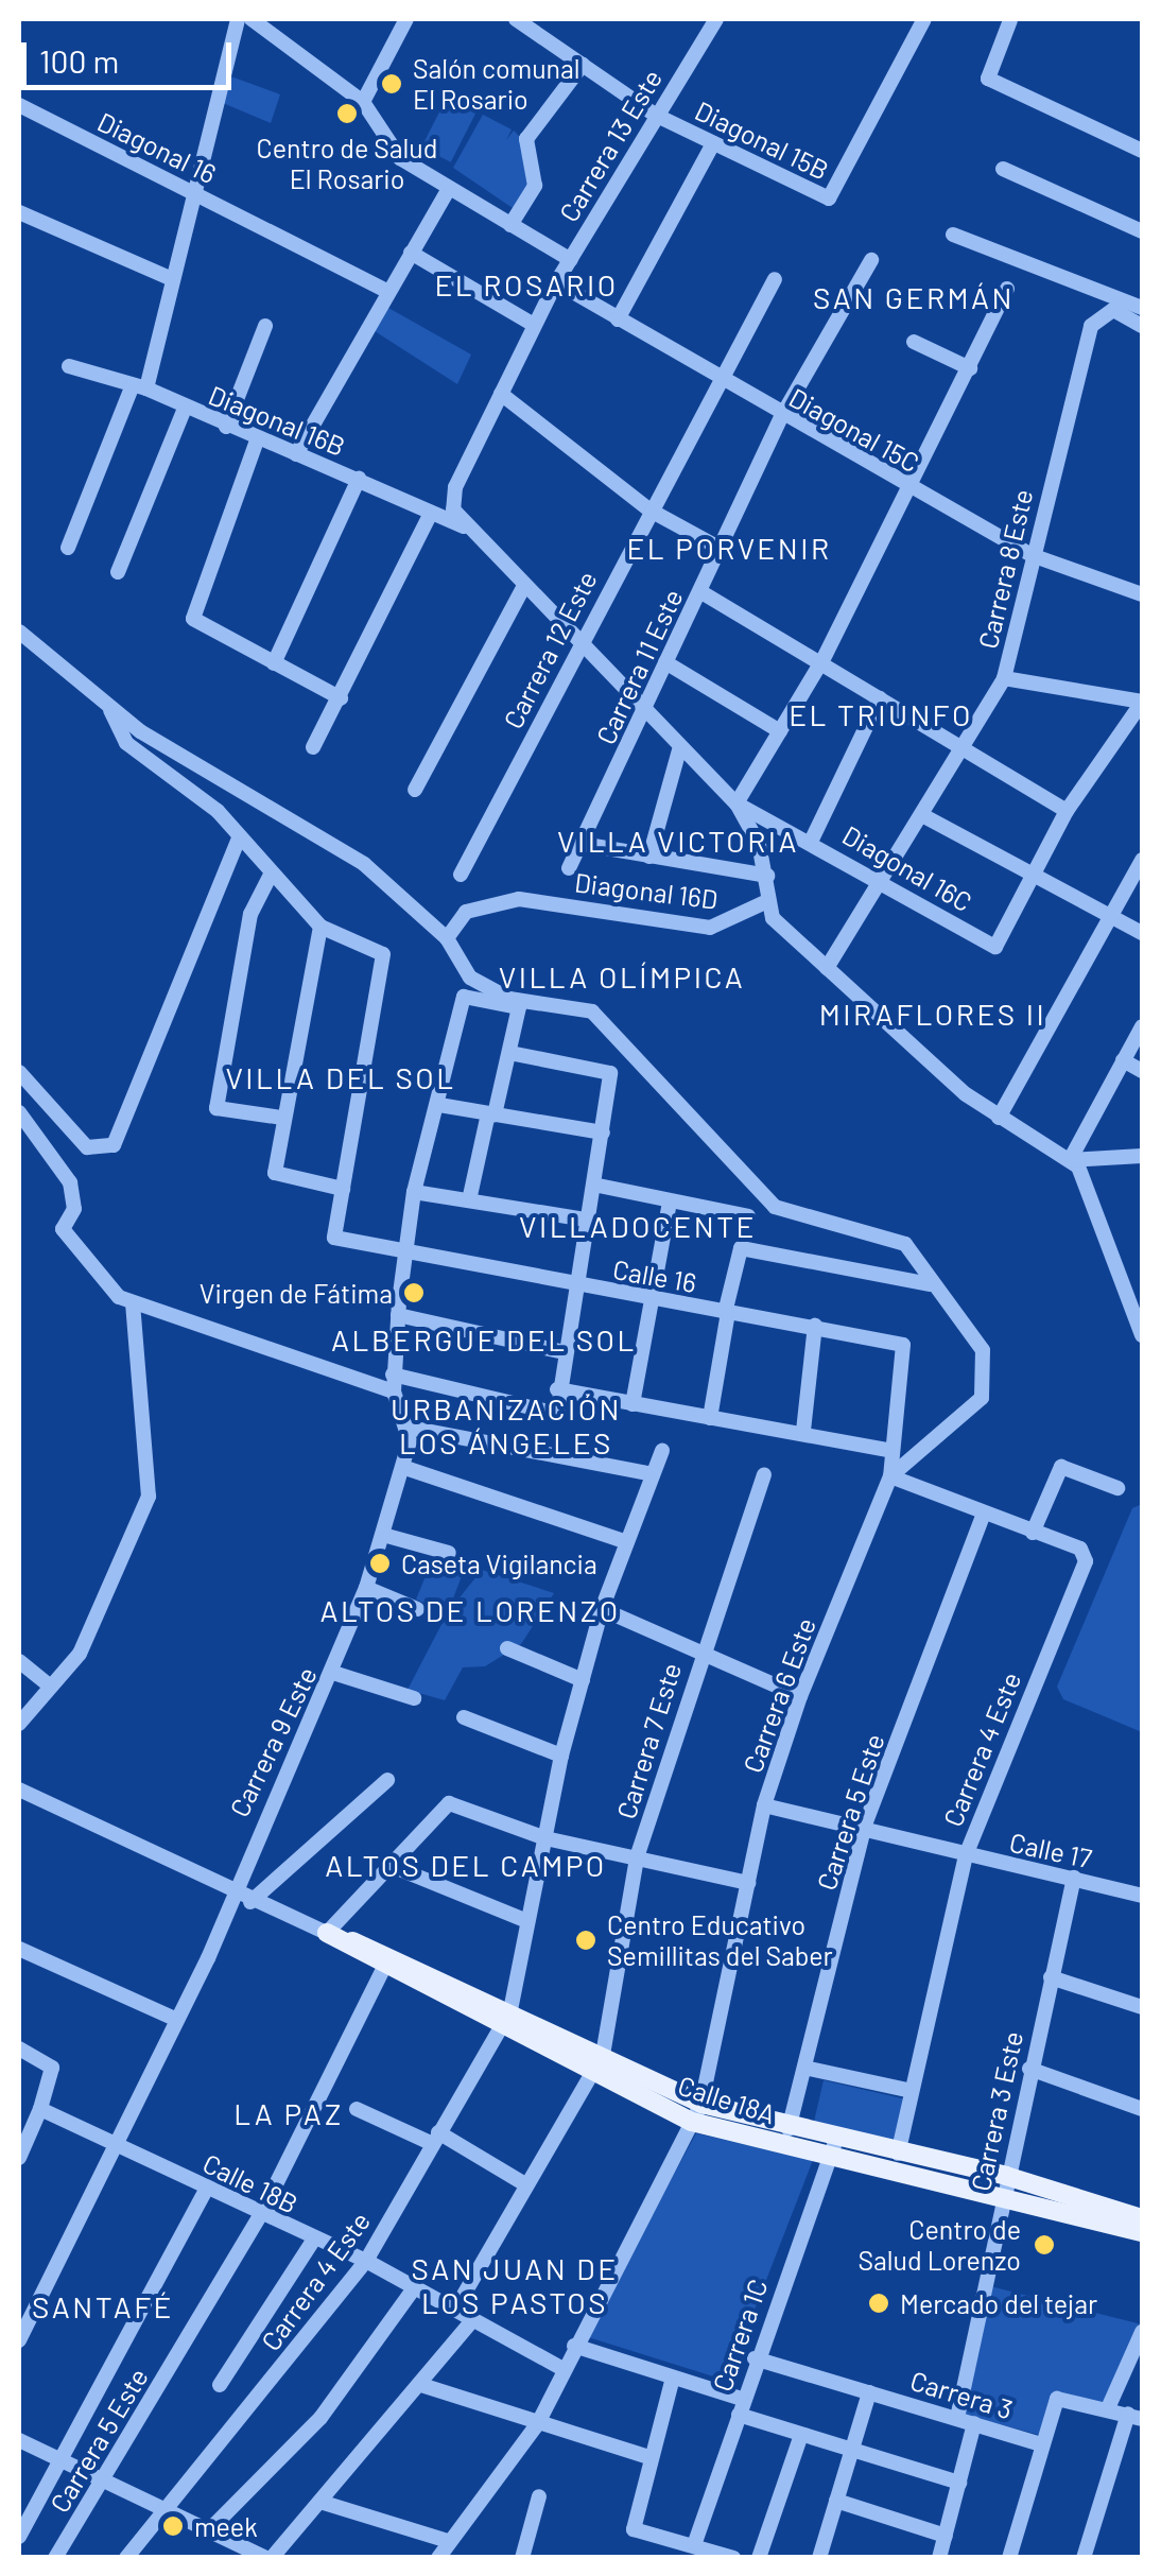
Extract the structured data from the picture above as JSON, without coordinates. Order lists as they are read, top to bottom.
{
  "streets": {
    "main road": ["Calle 18A"],
    "street": [
      "Diagonal 15B",
      "Carrera 13 Este",
      "Diagonal 16",
      "Diagonal 16B",
      "Diagonal 15C",
      "Carrera 8 Este",
      "Carrera 12 Este",
      "Carrera 11 Este",
      "Diagonal 16C",
      "Diagonal 16D",
      "Calle 16",
      "Carrera 6 Este",
      "Carrera 7 Este",
      "Carrera 9 Este",
      "Carrera 4 Este",
      "Carrera 5 Este",
      "Calle 17",
      "Carrera 3 Este",
      "Calle 18B",
      "Carrera 1C",
      "Carrera 3"
    ]
  },
  "crossings": [
    ["Diagonal 15B", "Carrera 13 Este"],
    ["Carrera 13 Este", "Diagonal 16B"],
    ["Carrera 13 Este", "Diagonal 15C"],
    ["Carrera 13 Este", "Diagonal 16C"],
    ["Diagonal 16B", "Diagonal 16C"],
    ["Diagonal 15C", "Carrera 8 Este"],
    ["Diagonal 15C", "Carrera 12 Este"],
    ["Diagonal 15C", "Carrera 11 Este"],
    ["Carrera 8 Este", "Diagonal 16C"],
    ["Carrera 12 Este", "Diagonal 16C"],
    ["Carrera 11 Este", "Diagonal 16C"],
    ["Carrera 6 Este", "Calle 17"],
    ["Carrera 6 Este", "Calle 18A"],
    ["Carrera 6 Este", "Calle 18B"],
    ["Carrera 7 Este", "Calle 18A"],
    ["Carrera 7 Este", "Calle 18B"],
    ["Carrera 9 Este", "Calle 18A"],
    ["Carrera 4 Este", "Calle 17"],
    ["Carrera 4 Este", "Calle 18A"],
    ["Carrera 4 Este", "Calle 18B"],
    ["Carrera 5 Este", "Calle 17"],
    ["Carrera 5 Este", "Calle 18A"],
    ["Carrera 5 Este", "Calle 18B"],
    ["Calle 17", "Carrera 3 Este"],
    ["Calle 18A", "Carrera 3 Este"],
    ["Calle 18A", "Carrera 1C"],
    ["Carrera 3 Este", "Carrera 3"],
    ["Carrera 1C", "Carrera 3"]
  ],
  "districts": [
    "EL ROSARIO",
    "SAN GERMÁN",
    "EL PORVENIR",
    "EL TRIUNFO",
    "VILLA VICTORIA",
    "VILLA OLÍMPICA",
    "MIRAFLORES II",
    "VILLA DEL SOL",
    "VILLADOCENTE",
    "ALBERGUE DEL SOL",
    "URBANIZACIÓN LOS ÁNGELES",
    "ALTOS DE LORENZO",
    "ALTOS DEL CAMPO",
    "LA PAZ",
    "SAN JUAN DE LOS PASTOS",
    "SANTAFÉ"
  ],
  "places": [
    "Salón comunal El Rosario",
    "Centro de Salud El Rosario",
    "Virgen de Fátima",
    "Caseta Vigilancia",
    "Centro Educativo Semillitas del Saber",
    "Centro de Salud Lorenzo",
    "Mercado del tejar",
    "meek"
  ],
  "scale_bar": "100 m"
}
